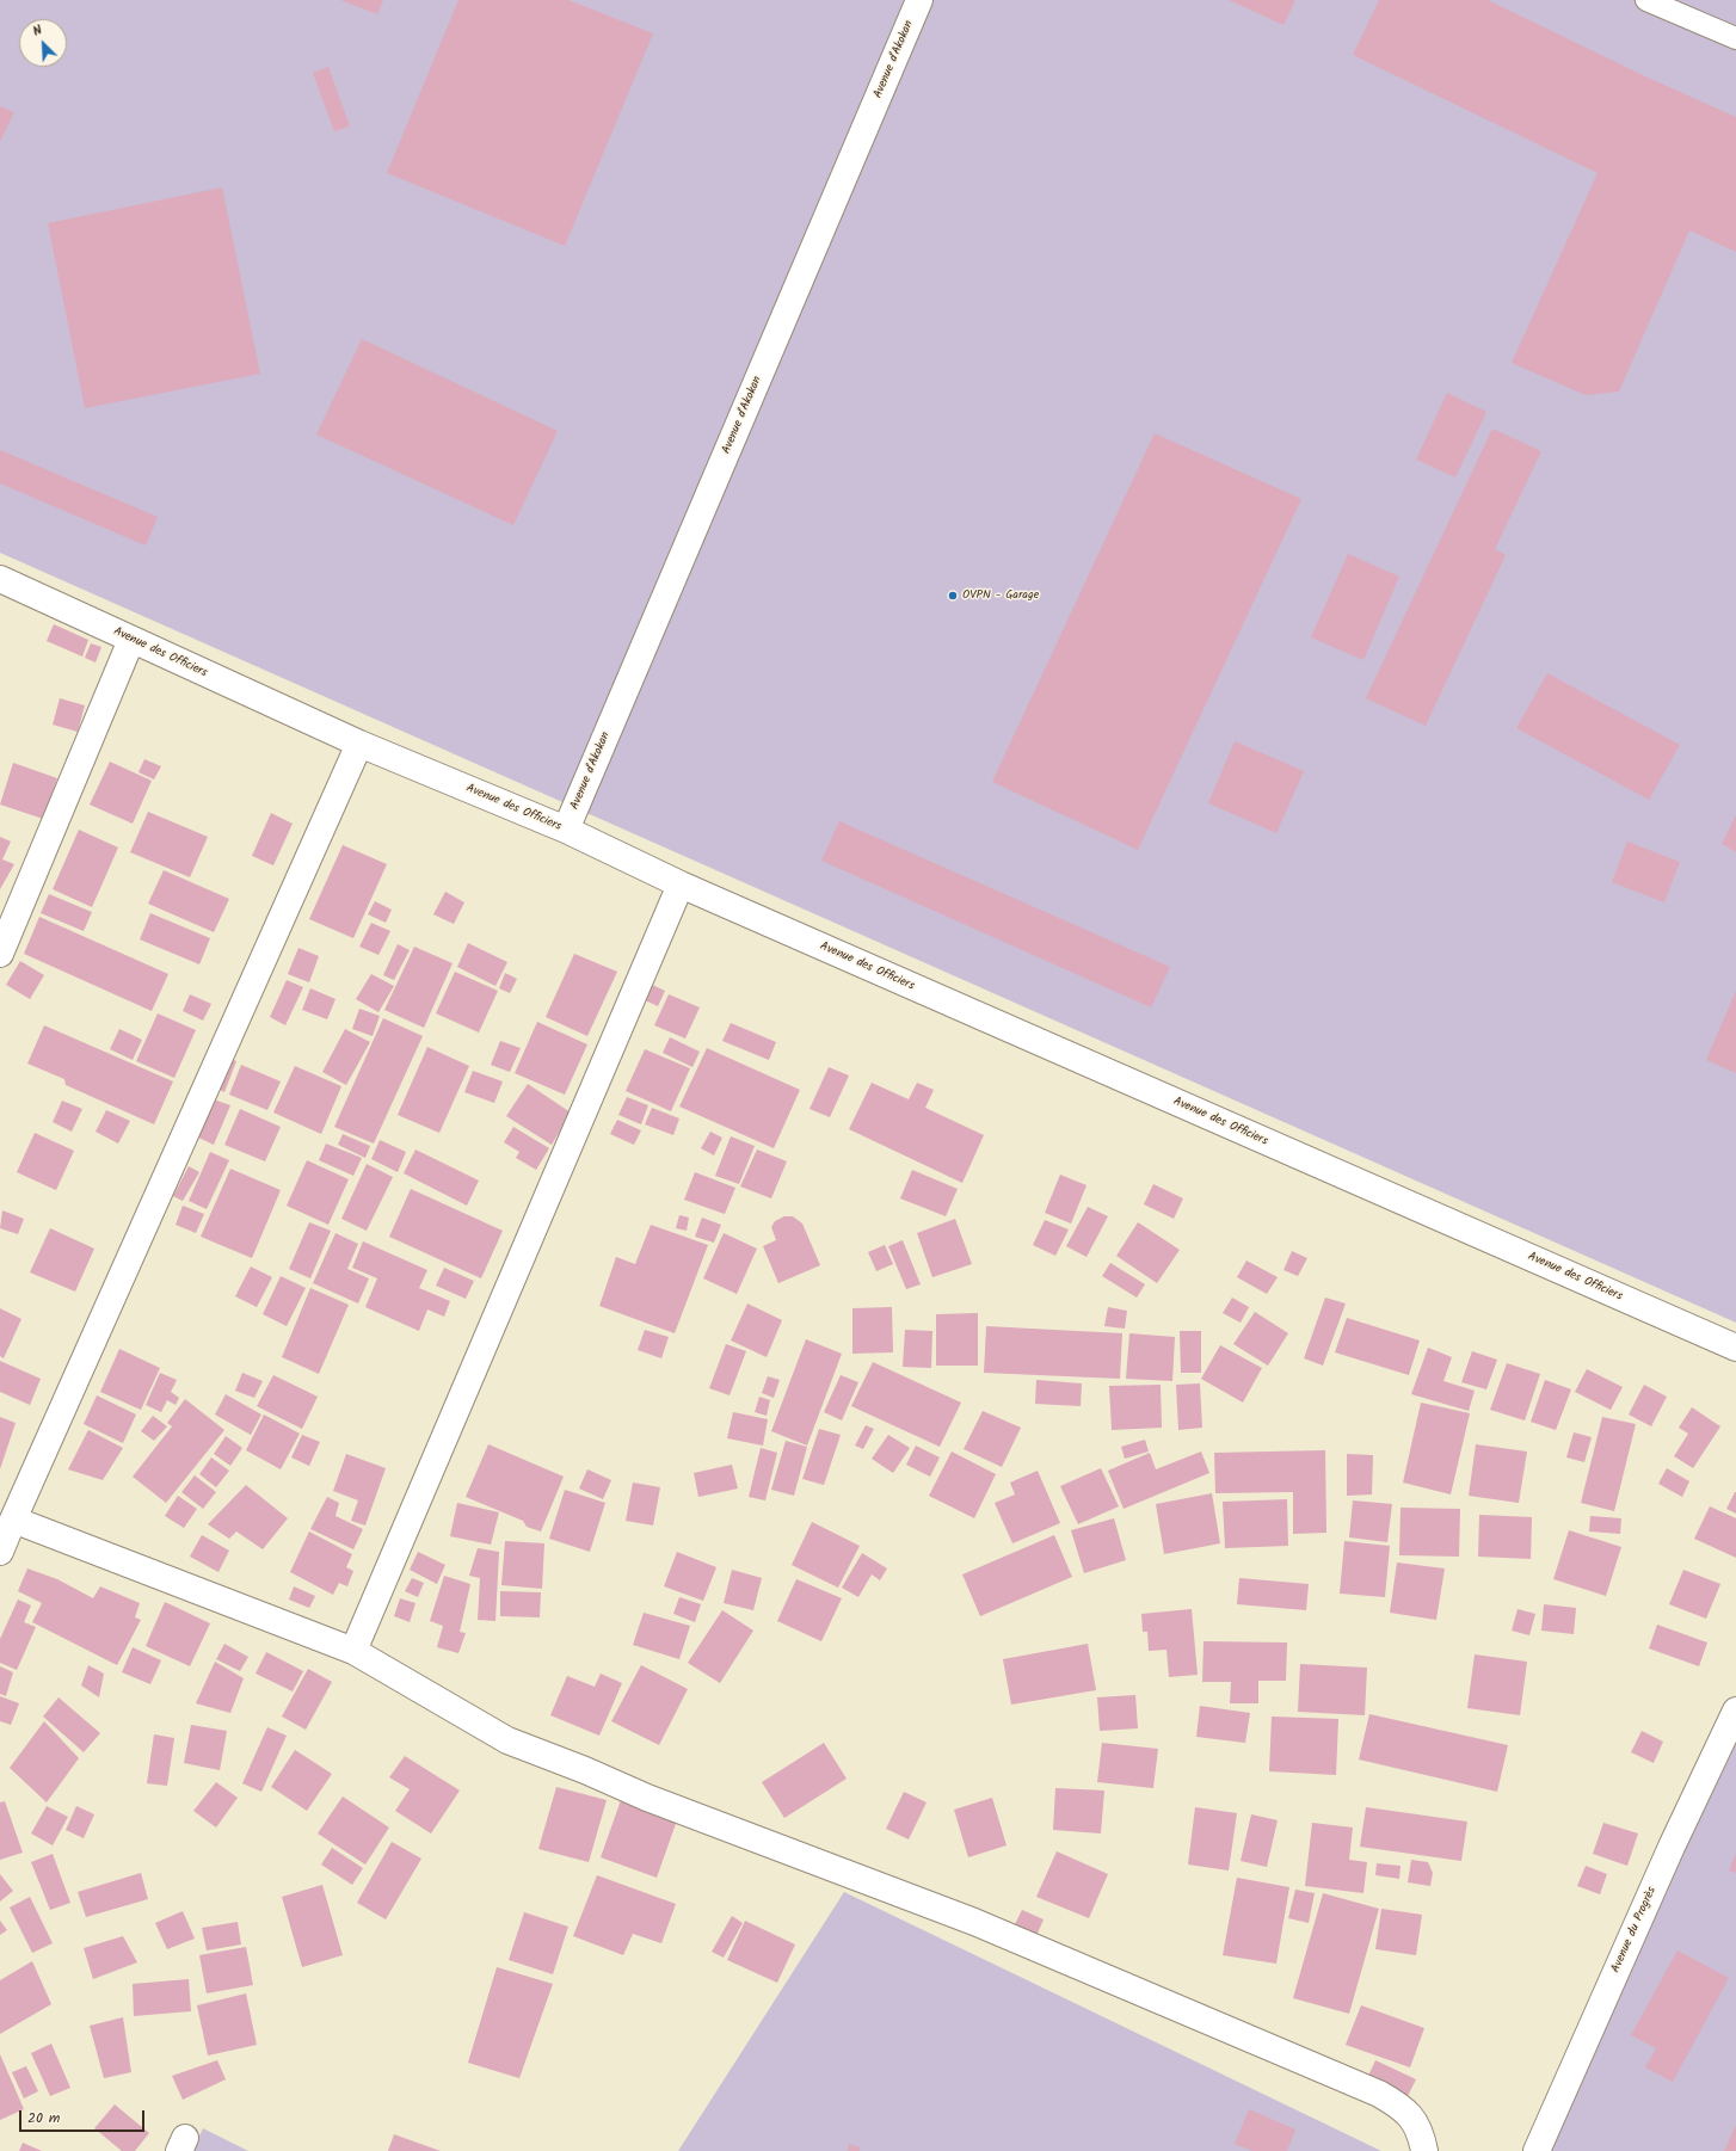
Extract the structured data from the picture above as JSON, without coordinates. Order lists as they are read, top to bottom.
{
  "streets": {
    "street": ["Avenue d'Akokan", "Avenue des Officiers", "Avenue du Progrès"]
  },
  "crossings": [
    ["Avenue d'Akokan", "Avenue des Officiers"]
  ],
  "places": ["OVPN - Garage"],
  "scale_bar": "20 m",
  "north": "top left"
}
